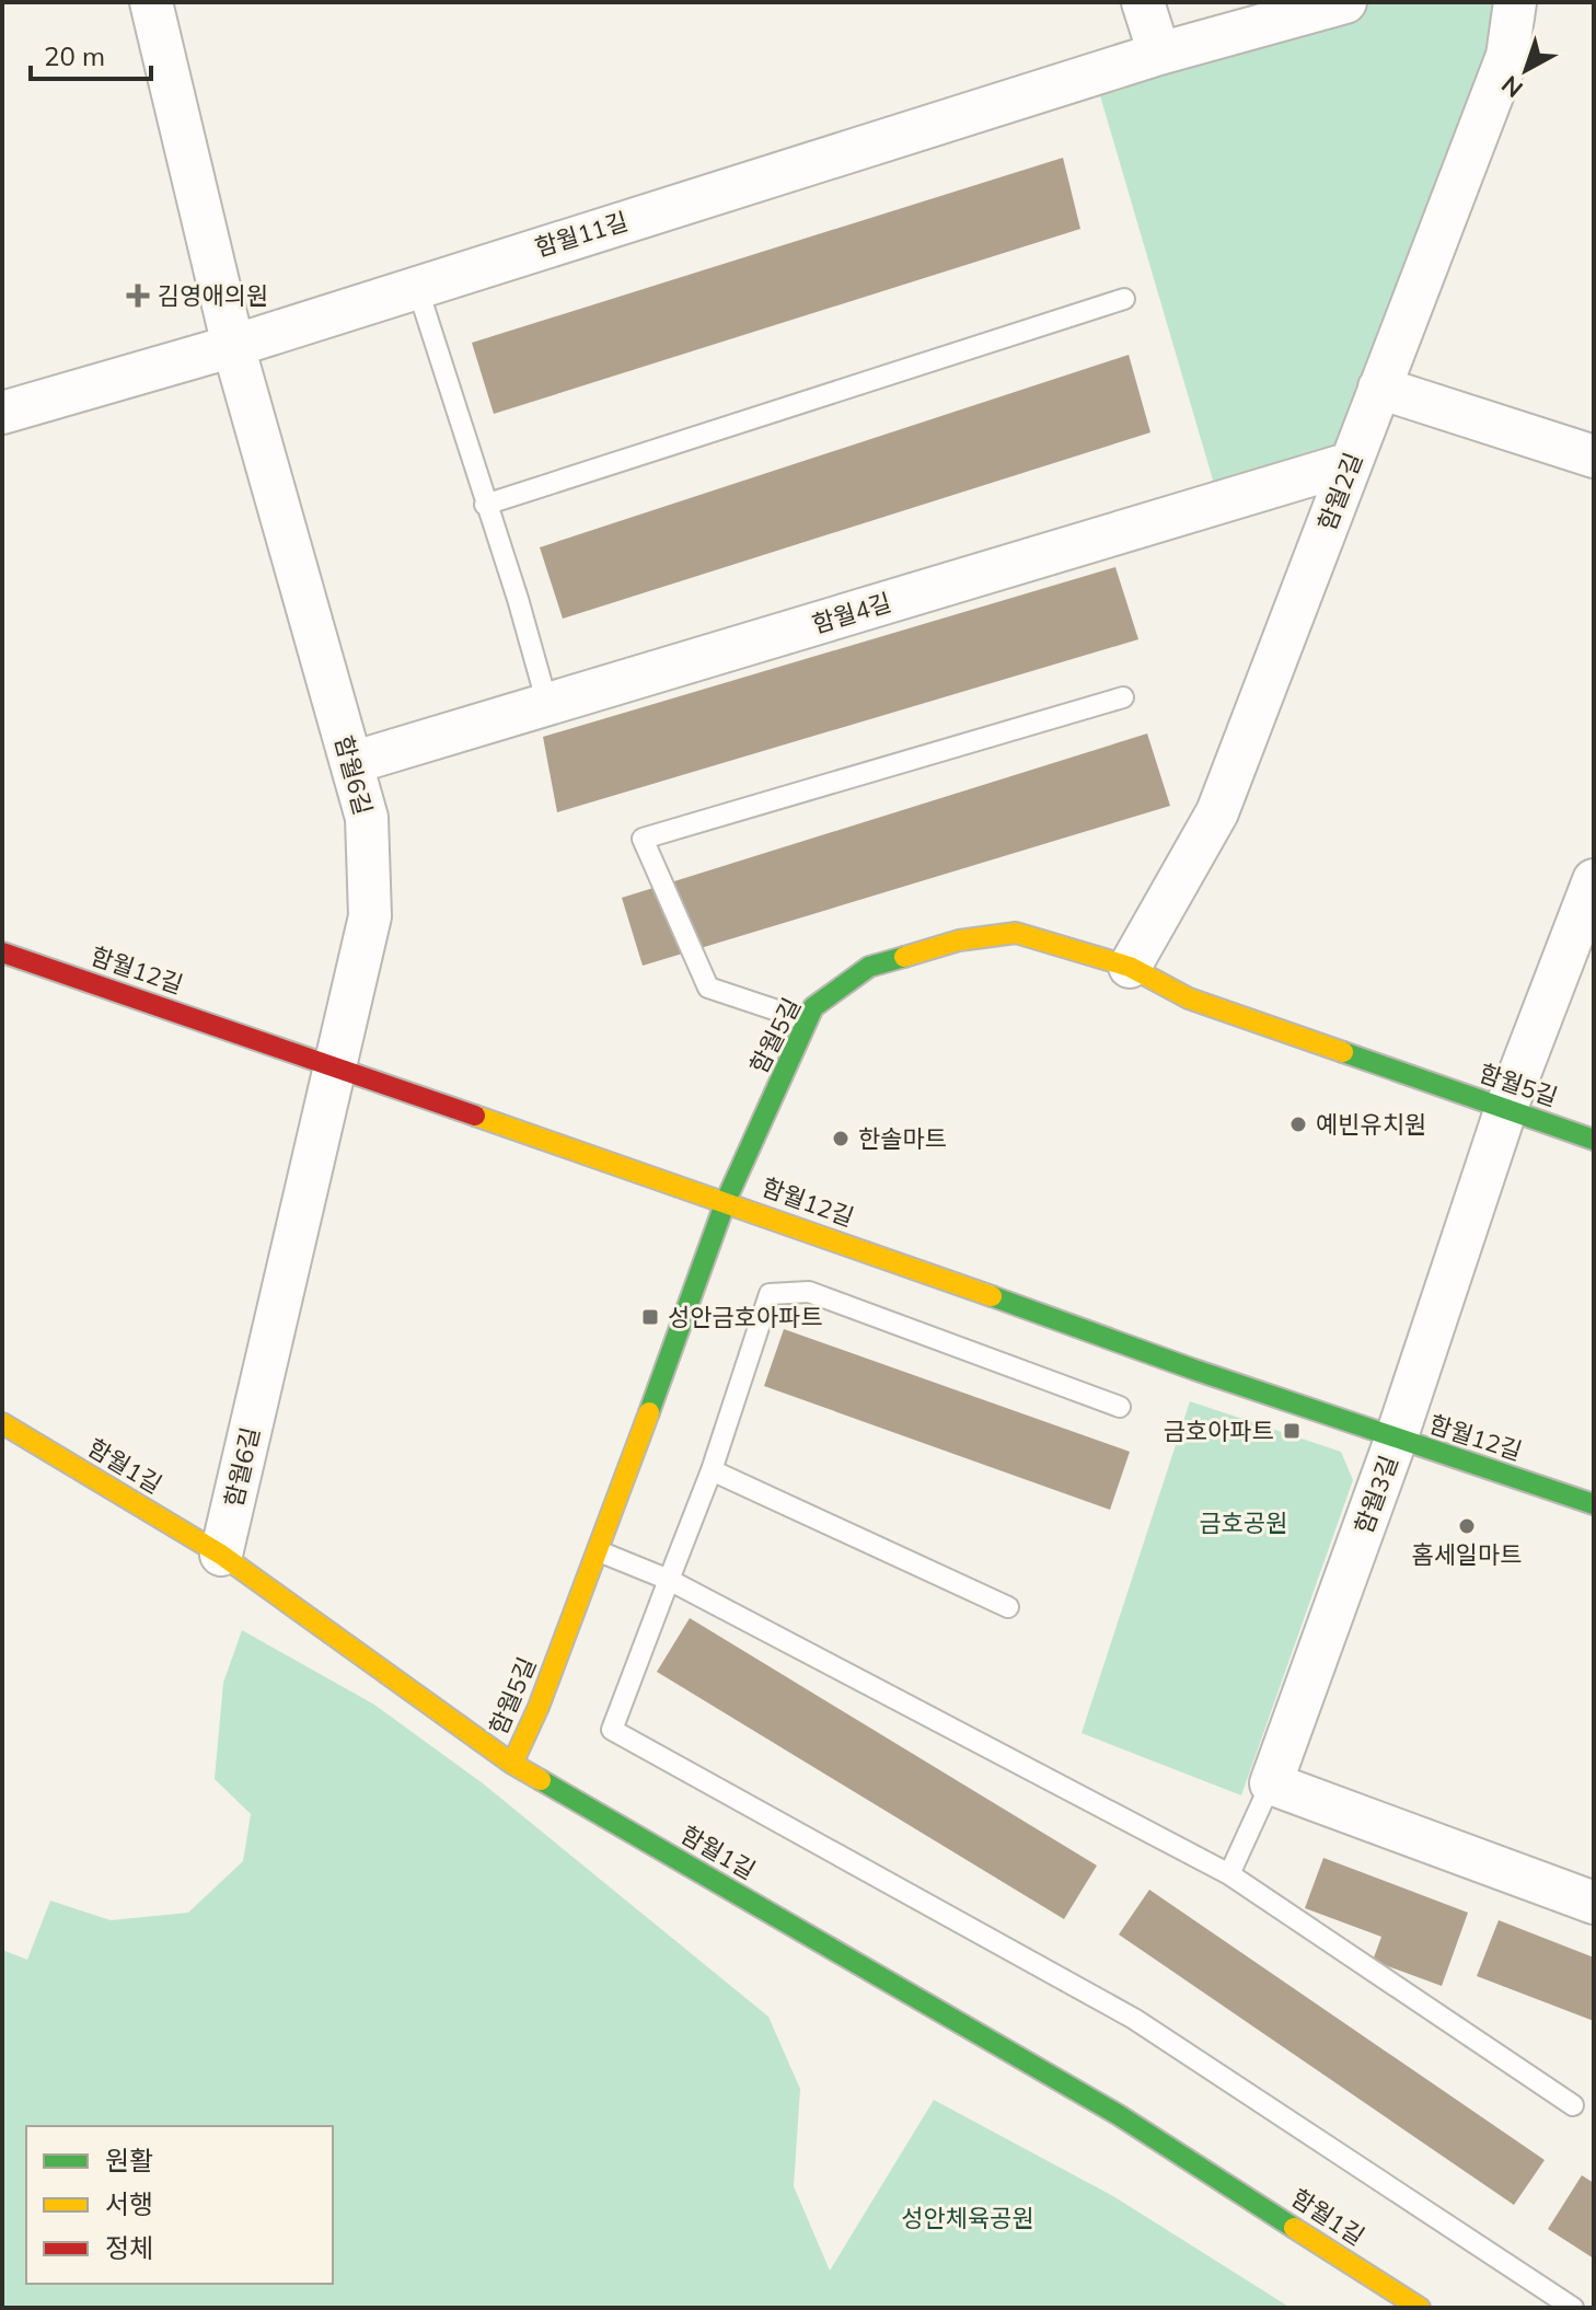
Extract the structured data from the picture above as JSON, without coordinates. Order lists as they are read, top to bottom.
{
  "streets": {
    "street": [
      "함월11길",
      "함월2길",
      "함월4길",
      "함월6길",
      "함월12길",
      "함월5길",
      "함월1길",
      "함월3길"
    ]
  },
  "crossings": [
    ["함월11길", "함월6길"],
    ["함월2길", "함월4길"],
    ["함월2길", "함월5길"],
    ["함월4길", "함월6길"],
    ["함월6길", "함월12길"],
    ["함월6길", "함월1길"],
    ["함월12길", "함월5길"],
    ["함월12길", "함월3길"],
    ["함월5길", "함월1길"],
    ["함월5길", "함월3길"]
  ],
  "parks": ["금호공원", "성안체육공원"],
  "places": {
    "health": ["김영애의원"],
    "other": ["예빈유치원", "한솔마트", "홈세일마트"],
    "transit": ["성안금호아파트", "금호아파트"]
  },
  "legend": ["원활", "서행", "정체"],
  "scale_bar": "20 m",
  "north": "bottom left"
}
